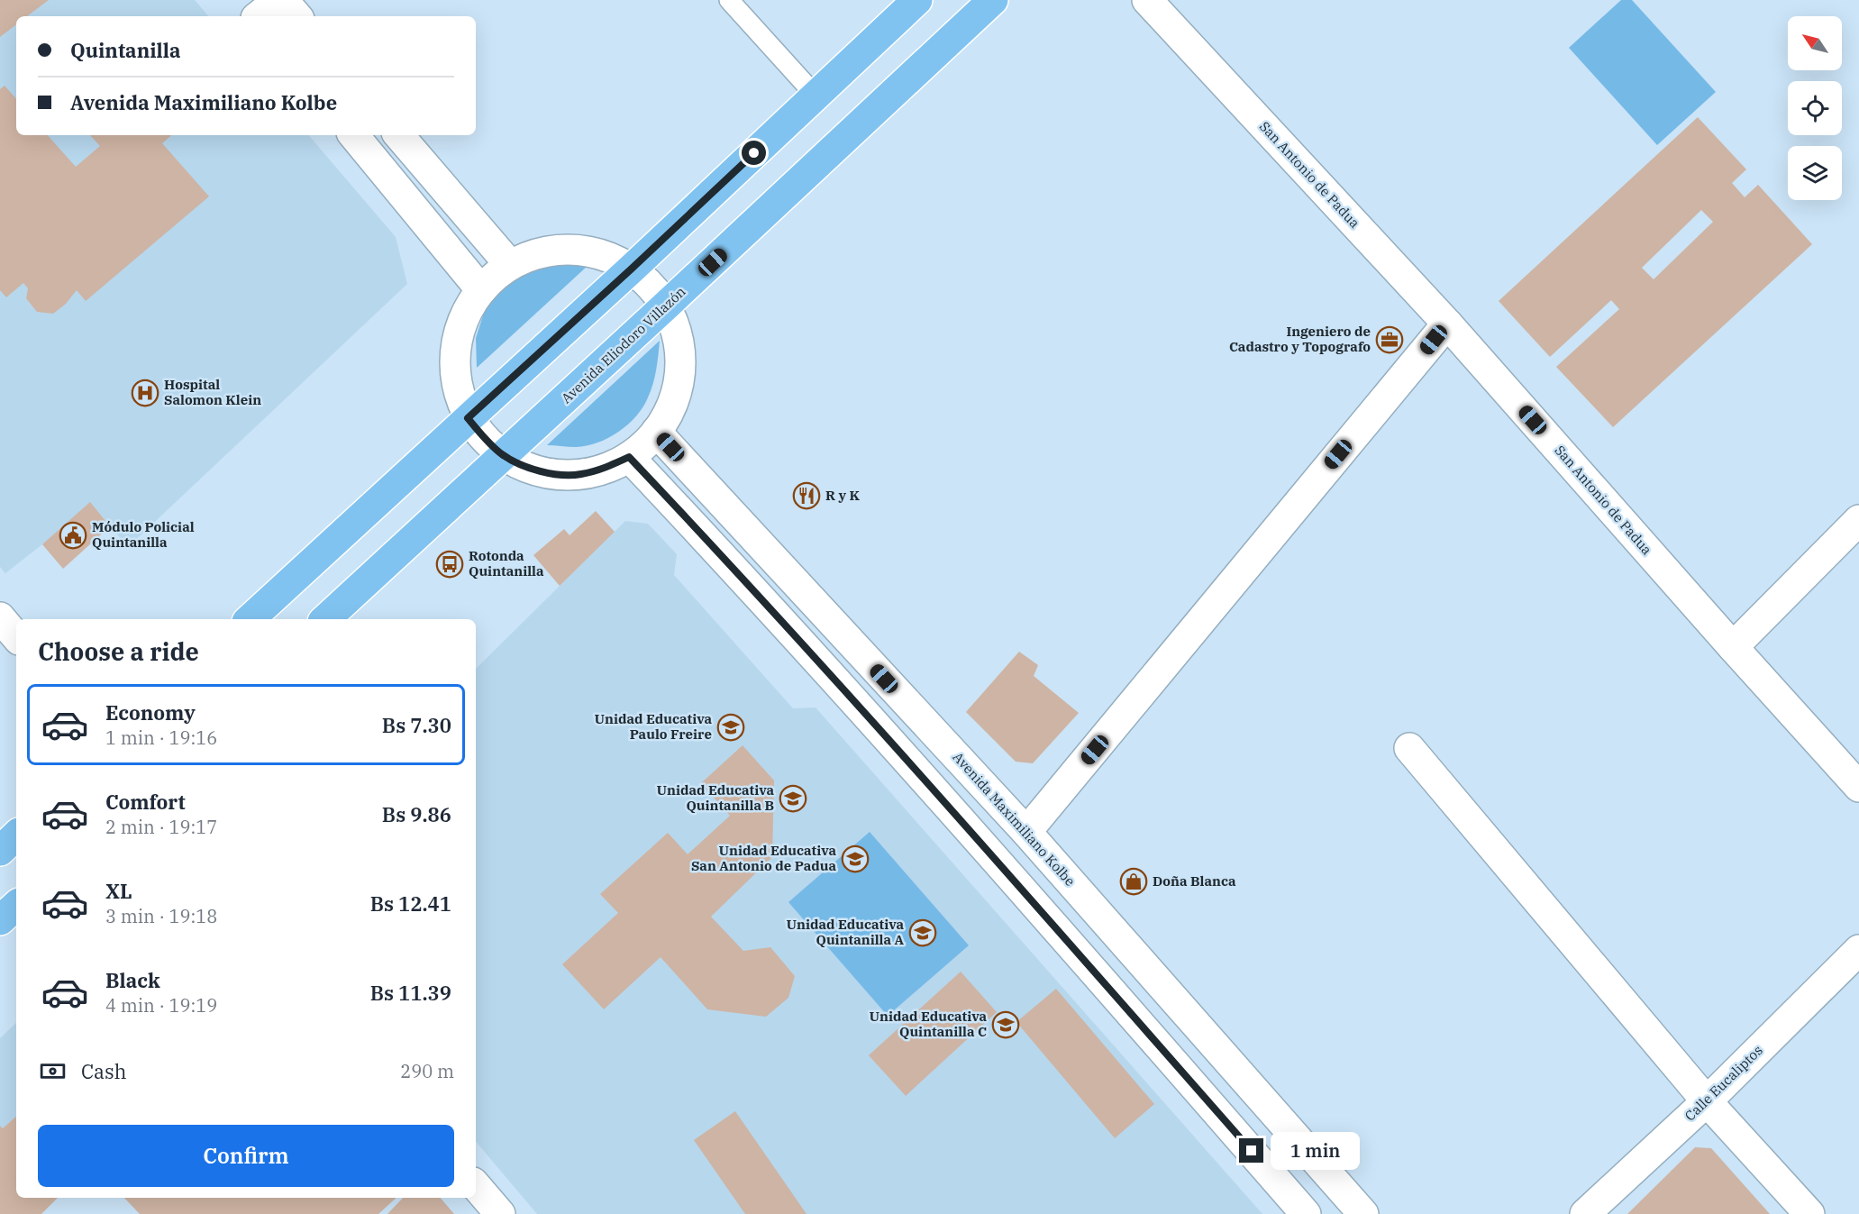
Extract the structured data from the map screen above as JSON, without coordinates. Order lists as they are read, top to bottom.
{
  "streets": {
    "highway": ["Avenida Eliodoro Villazón"],
    "main road": ["San Antonio de Padua", "Avenida Maximiliano Kolbe", "Calle Eucaliptos"]
  },
  "places": {
    "office": ["Ingeniero de Cadastro y Topografo"],
    "hospital": ["Hospital Salomon Klein"],
    "restaurant": ["R y K"],
    "public building": ["Módulo Policial Quintanilla"],
    "bus stop": ["Rotonda Quintanilla"],
    "school or university": [
      "Unidad Educativa Paulo Freire",
      "Unidad Educativa Quintanilla B",
      "Unidad Educativa San Antonio de Padua",
      "Unidad Educativa Quintanilla A",
      "Unidad Educativa Quintanilla C"
    ],
    "shop": ["Doña Blanca"]
  },
  "north": "top left",
  "page": {
    "banner": ["Quintanilla", "Avenida Maximiliano Kolbe"],
    "heading": "Choose a ride",
    "list": [
      {
        "name": "Economy",
        "note": "1 min · 19:16",
        "value": "Bs 7.30"
      },
      {
        "name": "Comfort",
        "note": "2 min · 19:17",
        "value": "Bs 9.86"
      },
      {
        "name": "XL",
        "note": "3 min · 19:18",
        "value": "Bs 12.41"
      },
      {
        "name": "Black",
        "note": "4 min · 19:19",
        "value": "Bs 11.39"
      }
    ],
    "pay": ["Cash", "290 m"],
    "buttons": "Confirm",
    "bubble": "1 min"
  }
}
